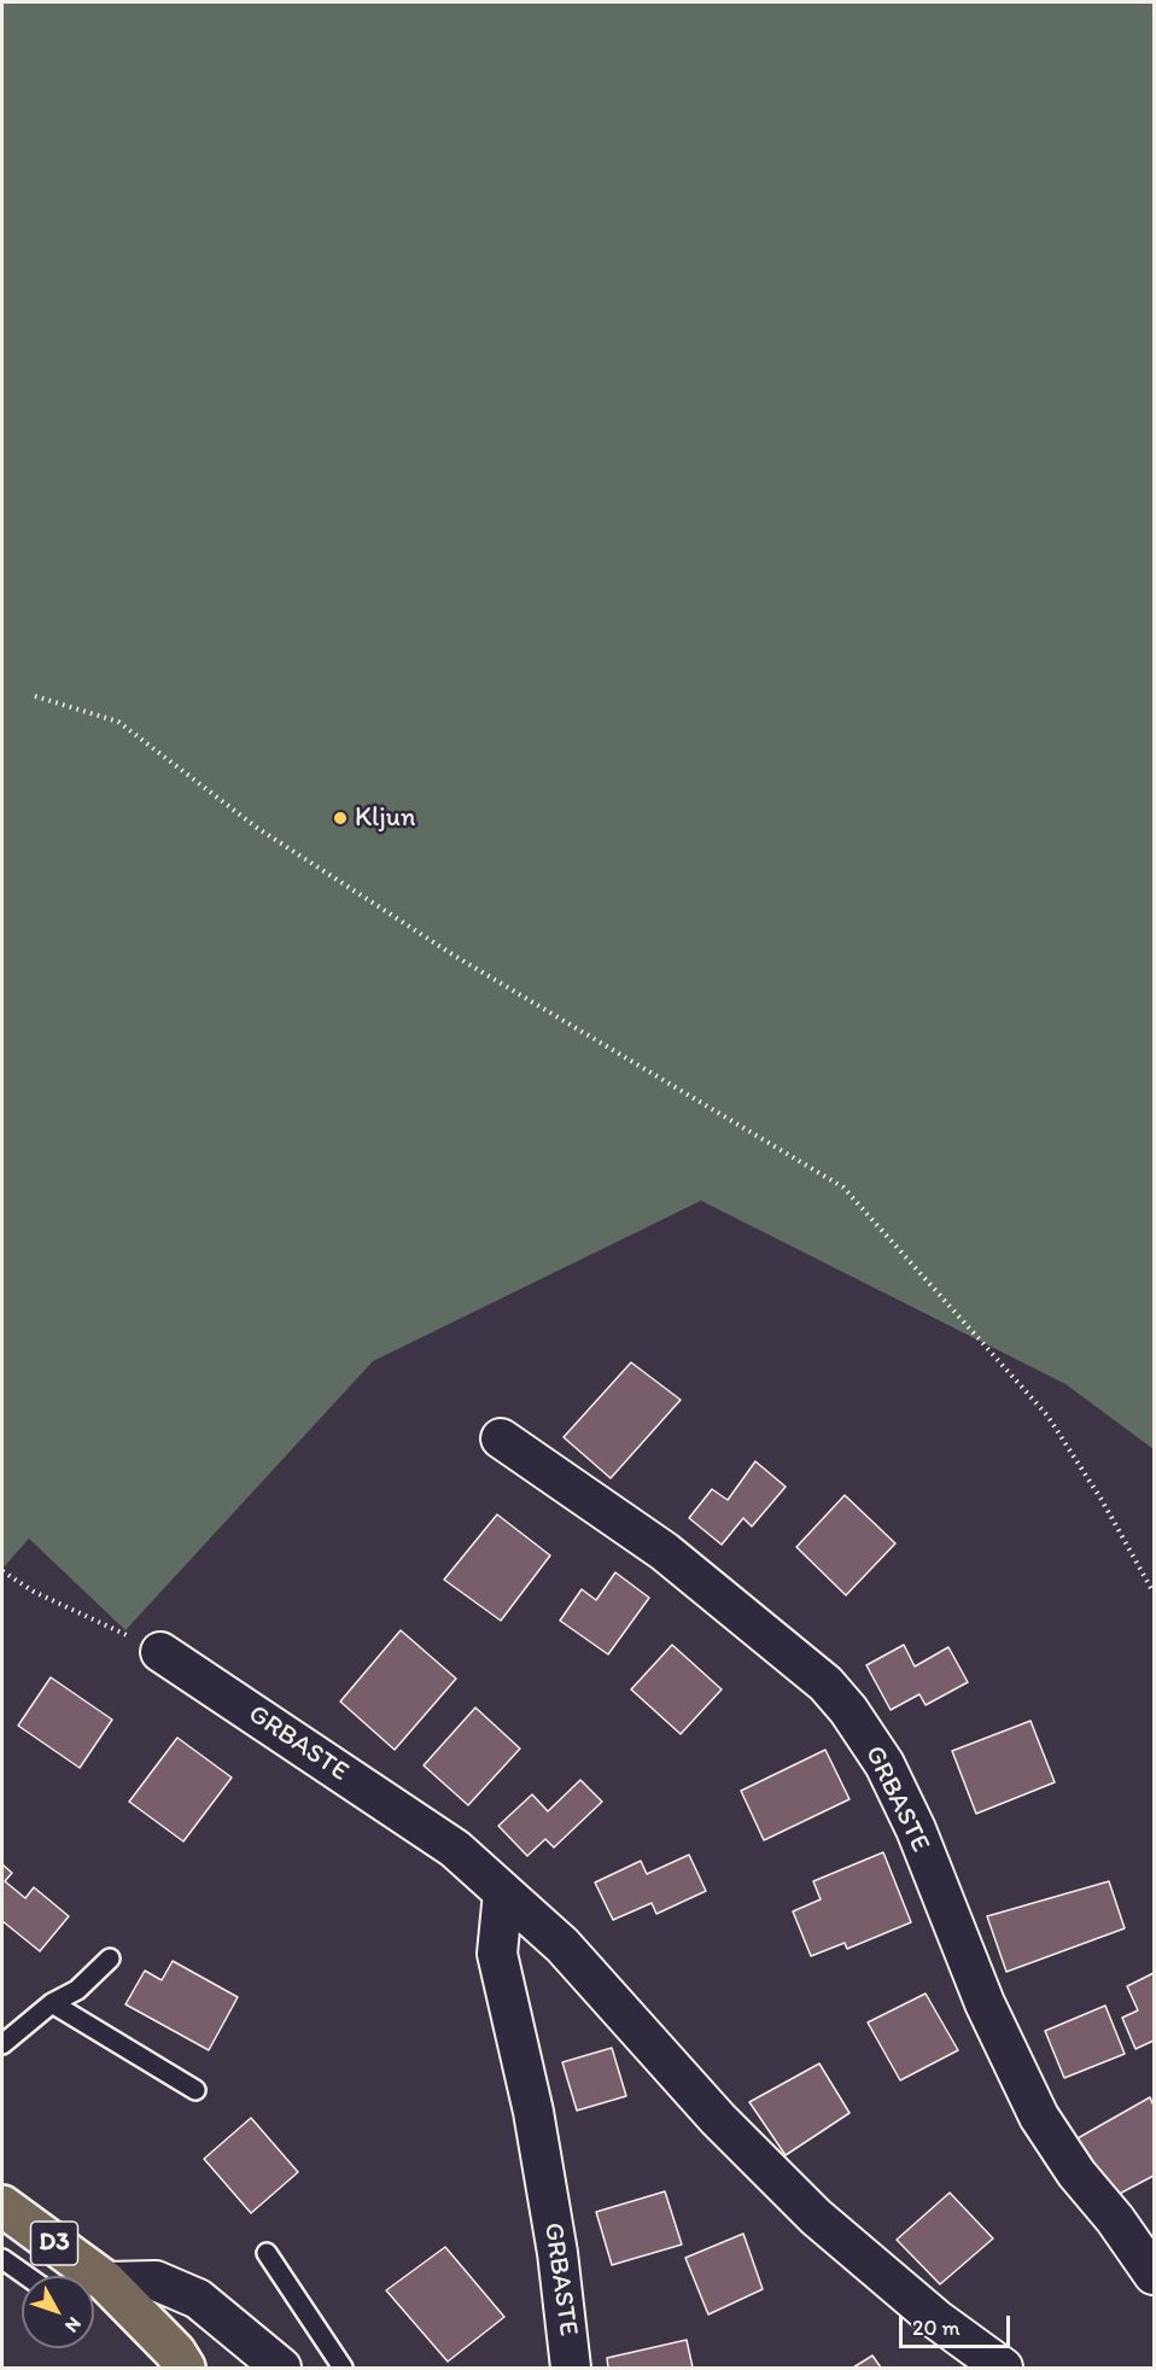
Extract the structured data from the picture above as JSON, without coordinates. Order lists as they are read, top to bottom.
{
  "streets": {
    "main road": ["D3"],
    "street": ["GRBASTE"]
  },
  "places": ["Kljun"],
  "scale_bar": "20 m",
  "north": "bottom right"
}
